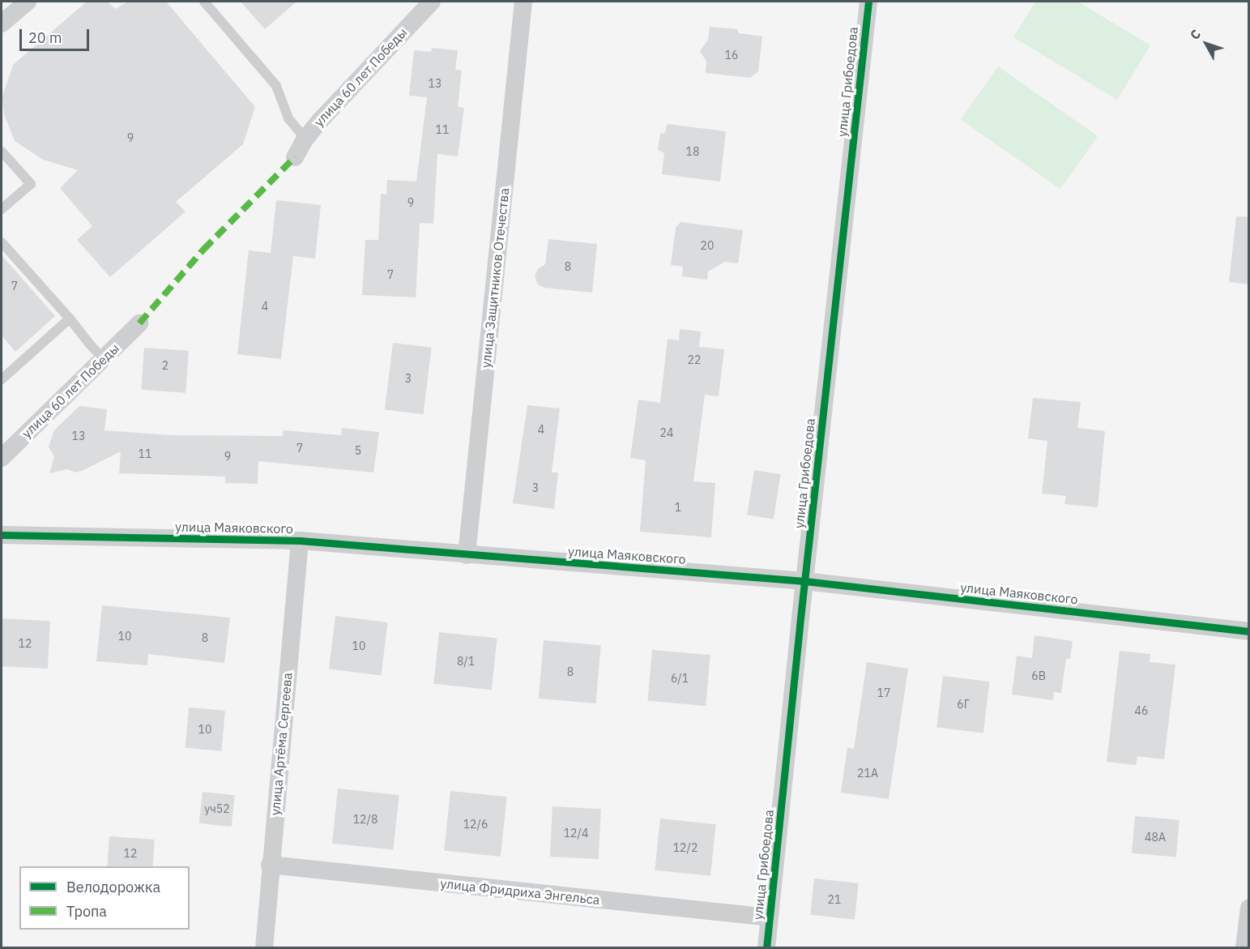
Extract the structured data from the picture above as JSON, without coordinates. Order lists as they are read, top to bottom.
{
  "streets": {
    "street": [
      "улица 60 лет Победы",
      "улица Грибоедова",
      "улица Защитников Отечества",
      "улица Маяковского",
      "улица Артёма Сергеева",
      "улица Фридриха Энгельса"
    ]
  },
  "crossings": [
    ["улица Грибоедова", "улица Маяковского"],
    ["улица Грибоедова", "улица Фридриха Энгельса"],
    ["улица Защитников Отечества", "улица Маяковского"],
    ["улица Маяковского", "улица Артёма Сергеева"],
    ["улица Артёма Сергеева", "улица Фридриха Энгельса"]
  ],
  "house_numbers": [
    "16",
    "13",
    "11",
    "9",
    "18",
    "9",
    "20",
    "8",
    "7",
    "7",
    "4",
    "22",
    "2",
    "3",
    "4",
    "24",
    "13",
    "7",
    "5",
    "11",
    "9",
    "3",
    "1",
    "10",
    "8",
    "12",
    "10",
    "8/1",
    "8",
    "6В",
    "6/1",
    "17",
    "6Г",
    "46",
    "10",
    "21А",
    "уч52",
    "12/8",
    "12/6",
    "12/4",
    "48А",
    "12/2",
    "12",
    "21"
  ],
  "legend": ["Велодорожка", "Тропа"],
  "scale_bar": "20 m",
  "north": "top left"
}
